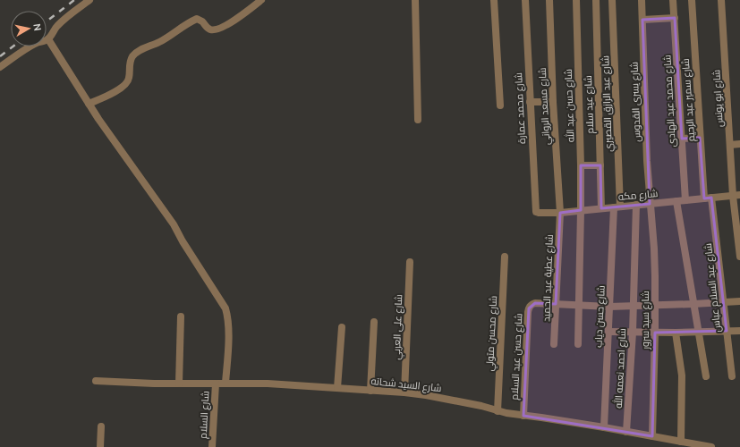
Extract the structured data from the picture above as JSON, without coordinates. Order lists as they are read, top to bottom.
{
  "streets": {
    "street": [
      "شارع ابو يونس",
      "شارع سمير عبد الرحيم",
      "شارع محمد عبد الهادى",
      "شارع يسرى القدوس",
      "شارع عبد الرازق القصيري",
      "شارع عيد سلام",
      "شارع حسن عبد الله",
      "شارع مسعد الرواني",
      "شارع محمد عمارة",
      "شارع مكه",
      "شارع عطية عبد الحميد",
      "شارع عبد السلام عباس",
      "شارع حسن دياب",
      "شارع سيد سرور",
      "شارع على العربي",
      "شارع محسن متولي",
      "شارع حسن عبد السلام",
      "شارع احمد نعمه الله",
      "شارع السيد شحاته",
      "شارع السلام"
    ]
  },
  "crossings": [
    ["شارع ابو يونس", "شارع مكه"],
    ["شارع سمير عبد الرحيم", "شارع مكه"],
    ["شارع سمير عبد الرحيم", "شارع عبد السلام عباس"],
    ["شارع محمد عبد الهادى", "شارع مكه"],
    ["شارع يسرى القدوس", "شارع مكه"],
    ["شارع يسرى القدوس", "شارع سيد سرور"],
    ["شارع عبد الرازق القصيري", "شارع مكه"],
    ["شارع عبد الرازق القصيري", "شارع حسن دياب"],
    ["شارع عيد سلام", "شارع مكه"],
    ["شارع حسن عبد الله", "شارع مكه"],
    ["شارع مسعد الرواني", "شارع مكه"],
    ["شارع مسعد الرواني", "شارع عطية عبد الحميد"],
    ["شارع محمد عمارة", "شارع مكه"],
    ["شارع مكه", "شارع عطية عبد الحميد"],
    ["شارع مكه", "شارع عبد السلام عباس"],
    ["شارع مكه", "شارع حسن دياب"],
    ["شارع مكه", "شارع سيد سرور"],
    ["شارع مكه", "شارع احمد نعمه الله"],
    ["شارع عطية عبد الحميد", "شارع حسن عبد السلام"],
    ["شارع حسن دياب", "شارع السيد شحاته"],
    ["شارع سيد سرور", "شارع السيد شحاته"],
    ["شارع على العربي", "شارع السيد شحاته"],
    ["شارع محسن متولي", "شارع السيد شحاته"],
    ["شارع حسن عبد السلام", "شارع السيد شحاته"],
    ["شارع احمد نعمه الله", "شارع السيد شحاته"],
    ["شارع السيد شحاته", "شارع السلام"]
  ],
  "north": "right"
}
